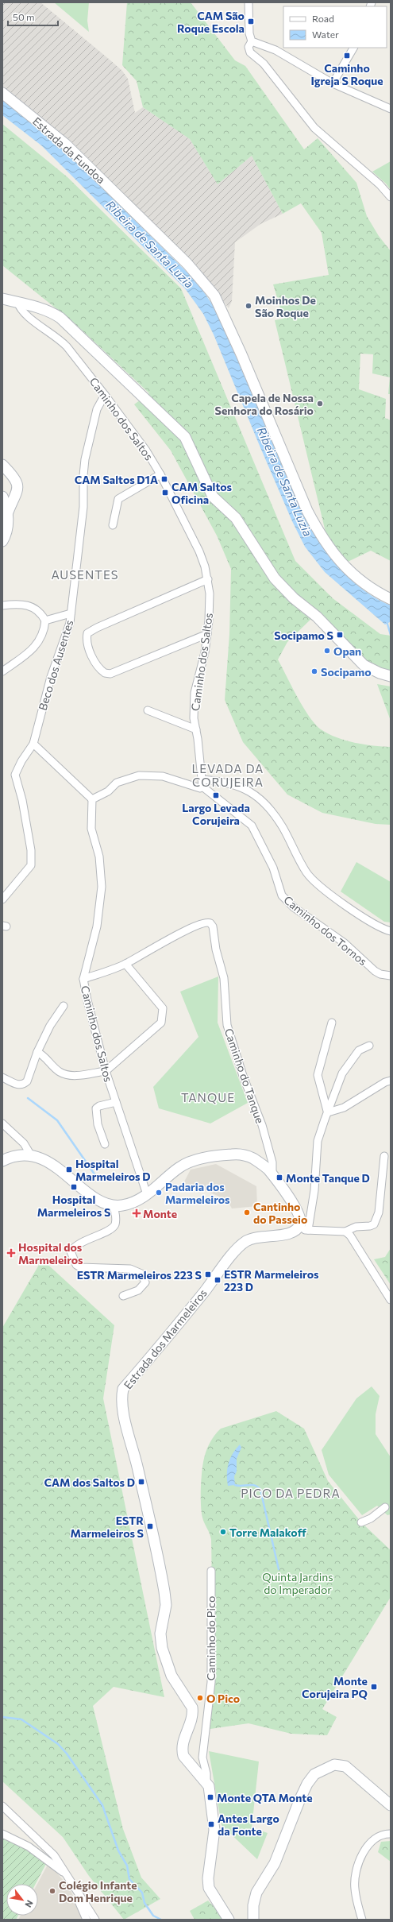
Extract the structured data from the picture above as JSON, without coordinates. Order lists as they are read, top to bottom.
{
  "streets": {
    "main road": ["Estrada da Fundoa", "Estrada dos Marmeleiros"],
    "street": [
      "Caminho dos Saltos",
      "Beco dos Ausentes",
      "Caminho dos Tornos",
      "Caminho do Tanque",
      "Caminho do Pico"
    ]
  },
  "crossings": [
    ["Caminho dos Saltos", "Beco dos Ausentes"],
    ["Caminho dos Saltos", "Caminho dos Tornos"],
    ["Estrada dos Marmeleiros", "Caminho do Pico"]
  ],
  "districts": [
    "AUSENTES",
    "LEVADA DA CORUJEIRA",
    "TANQUE",
    "PICO DA PEDRA"
  ],
  "water": ["Ribeira de Santa Luzia"],
  "parks": ["Quinta Jardins do Imperador"],
  "places": {
    "transit": [
      "CAM São Roque Escola",
      "Caminho Igreja S Roque",
      "CAM Saltos D1A",
      "CAM Saltos Oficina",
      "Socipamo S",
      "Largo Levada Corujeira",
      "Hospital Marmeleiros D",
      "Monte Tanque D",
      "Hospital Marmeleiros S",
      "ESTR Marmeleiros 223 S",
      "ESTR Marmeleiros 223 D",
      "CAM dos Saltos D",
      "ESTR Marmeleiros S",
      "Monte Corujeira PQ",
      "Monte QTA Monte",
      "Antes Largo da Fonte"
    ],
    "other": [
      "Moinhos De São Roque",
      "Capela de Nossa Senhora do Rosário",
      "Opan",
      "Socipamo",
      "Padaria dos Marmeleiros",
      "Cantinho do Passeio",
      "Torre Malakoff",
      "O Pico",
      "Colégio Infante Dom Henrique"
    ],
    "health": ["Monte", "Hospital dos Marmeleiros"]
  },
  "legend": ["Road", "Water"],
  "scale_bar": "50 m",
  "north": "bottom right"
}
